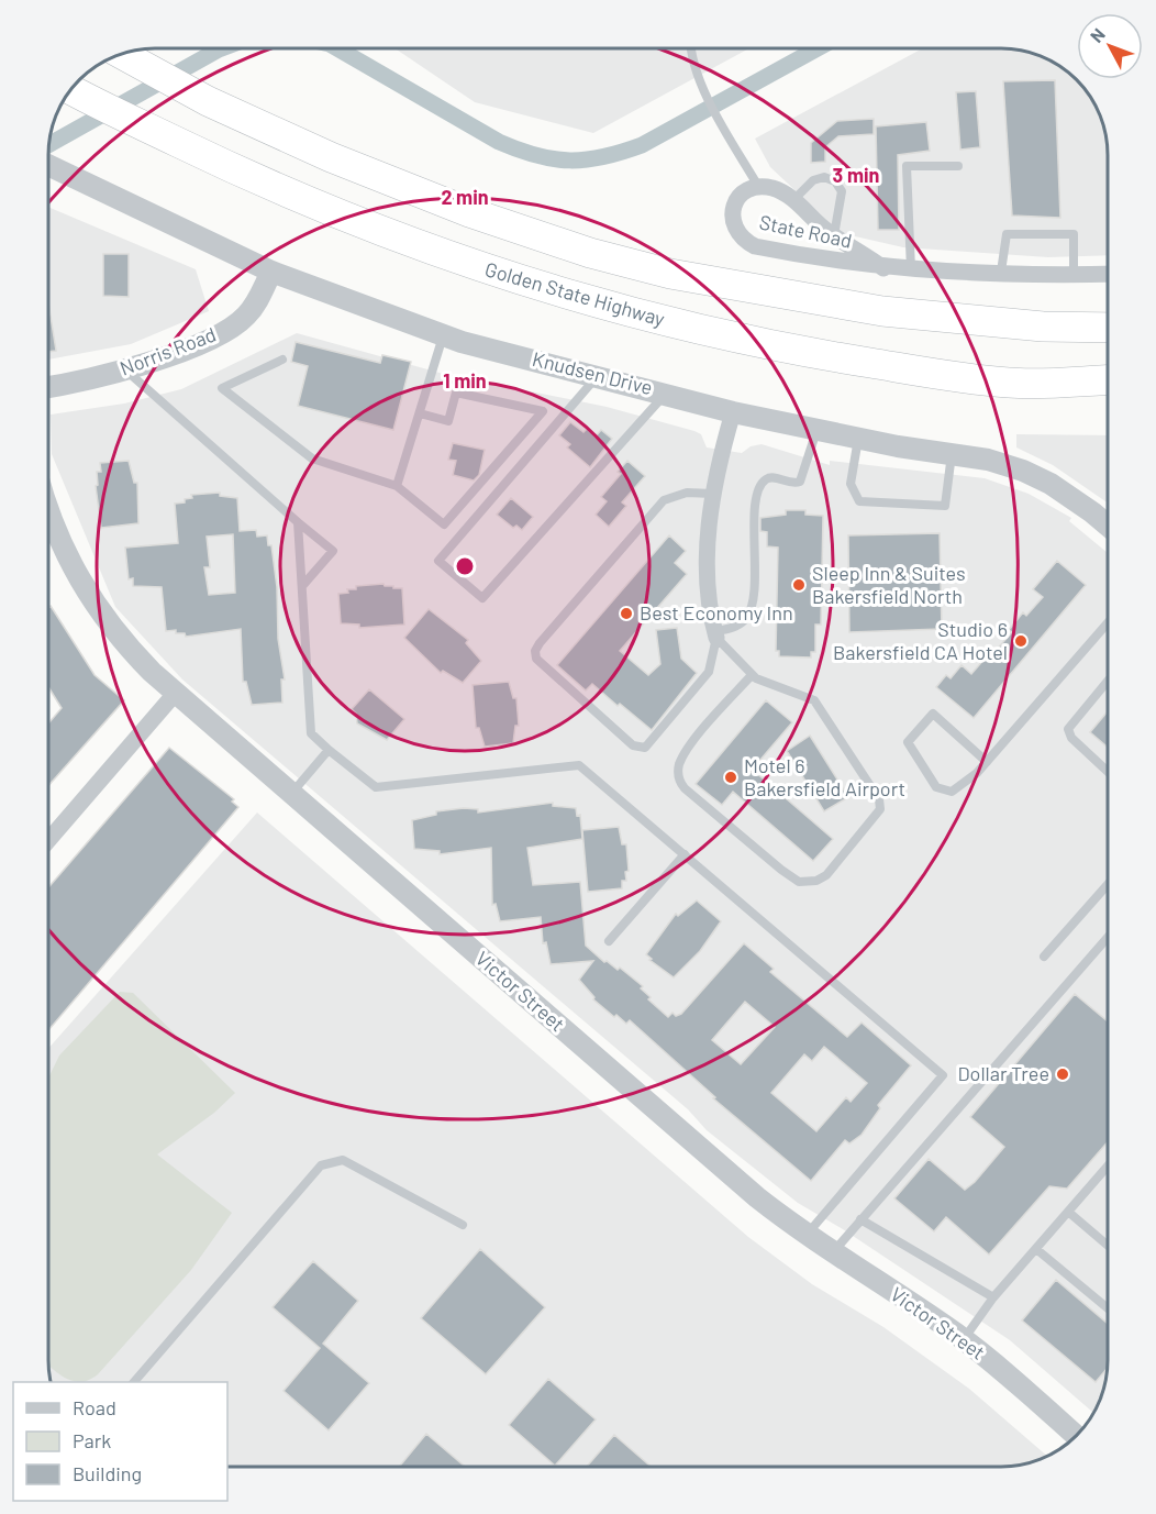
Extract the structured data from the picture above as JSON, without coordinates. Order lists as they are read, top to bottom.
{
  "streets": {
    "highway": ["Golden State Highway"],
    "street": [
      "State Road",
      "Norris Road",
      "Knudsen Drive",
      "Victor Street"
    ]
  },
  "crossings": [
    ["Norris Road", "Knudsen Drive"]
  ],
  "places": [
    "Sleep Inn & Suites Bakersfield North",
    "Best Economy Inn",
    "Studio 6 Bakersfield CA Hotel",
    "Motel 6 Bakersfield Airport",
    "Dollar Tree"
  ],
  "legend": ["Road", "Park", "Building"],
  "north": "top left",
  "rings": ["3 min", "2 min", "1 min"]
}
